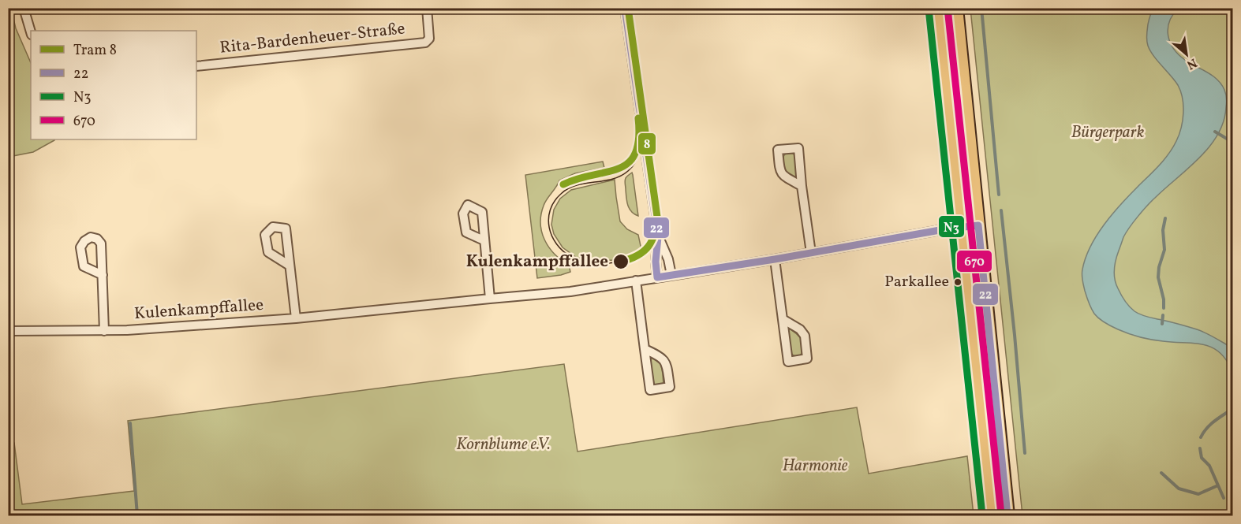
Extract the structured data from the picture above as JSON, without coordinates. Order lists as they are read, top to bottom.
{
  "streets": {
    "street": ["Rita-Bardenheuer-Straße", "Kulenkampffallee"]
  },
  "parks": ["Bürgerpark", "Kornblume e.V.", "Harmonie"],
  "places": ["Kulenkampffallee", "Parkallee"],
  "lines": [
    "tram line 8",
    "transit line 22",
    "transit line 670",
    "transit line N3"
  ],
  "legend": [
    "Tram 8",
    "22",
    "N3",
    "670"
  ],
  "north": "bottom right"
}
